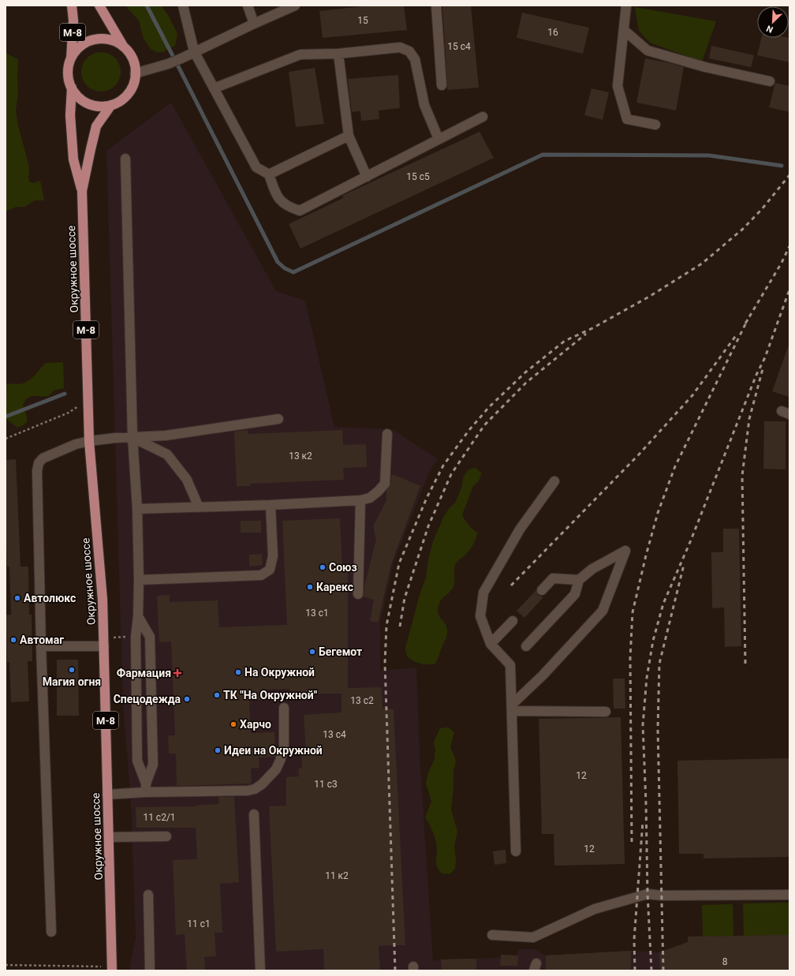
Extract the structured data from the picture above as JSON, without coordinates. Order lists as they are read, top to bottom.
{
  "streets": {
    "main road": ["М-8", "Окружное шоссе"]
  },
  "crossings": [
    ["М-8", "Окружное шоссе"]
  ],
  "places": {
    "other": [
      "Союз",
      "Карекс",
      "Автолюкс",
      "Автомаг",
      "Бегемот",
      "Магия огня",
      "На Окружной",
      "ТК \"На Окружной\"",
      "Спецодежда",
      "Харчо",
      "Идеи на Окружной"
    ],
    "health": ["Фармация"]
  },
  "house_numbers": [
    "15",
    "16",
    "15 с4",
    "15 с5",
    "13 к2",
    "13 с1",
    "13 с2",
    "13 с4",
    "12",
    "11 с3",
    "11 с2/1",
    "12",
    "11 к2",
    "11 с1",
    "8"
  ],
  "north": "bottom left"
}
